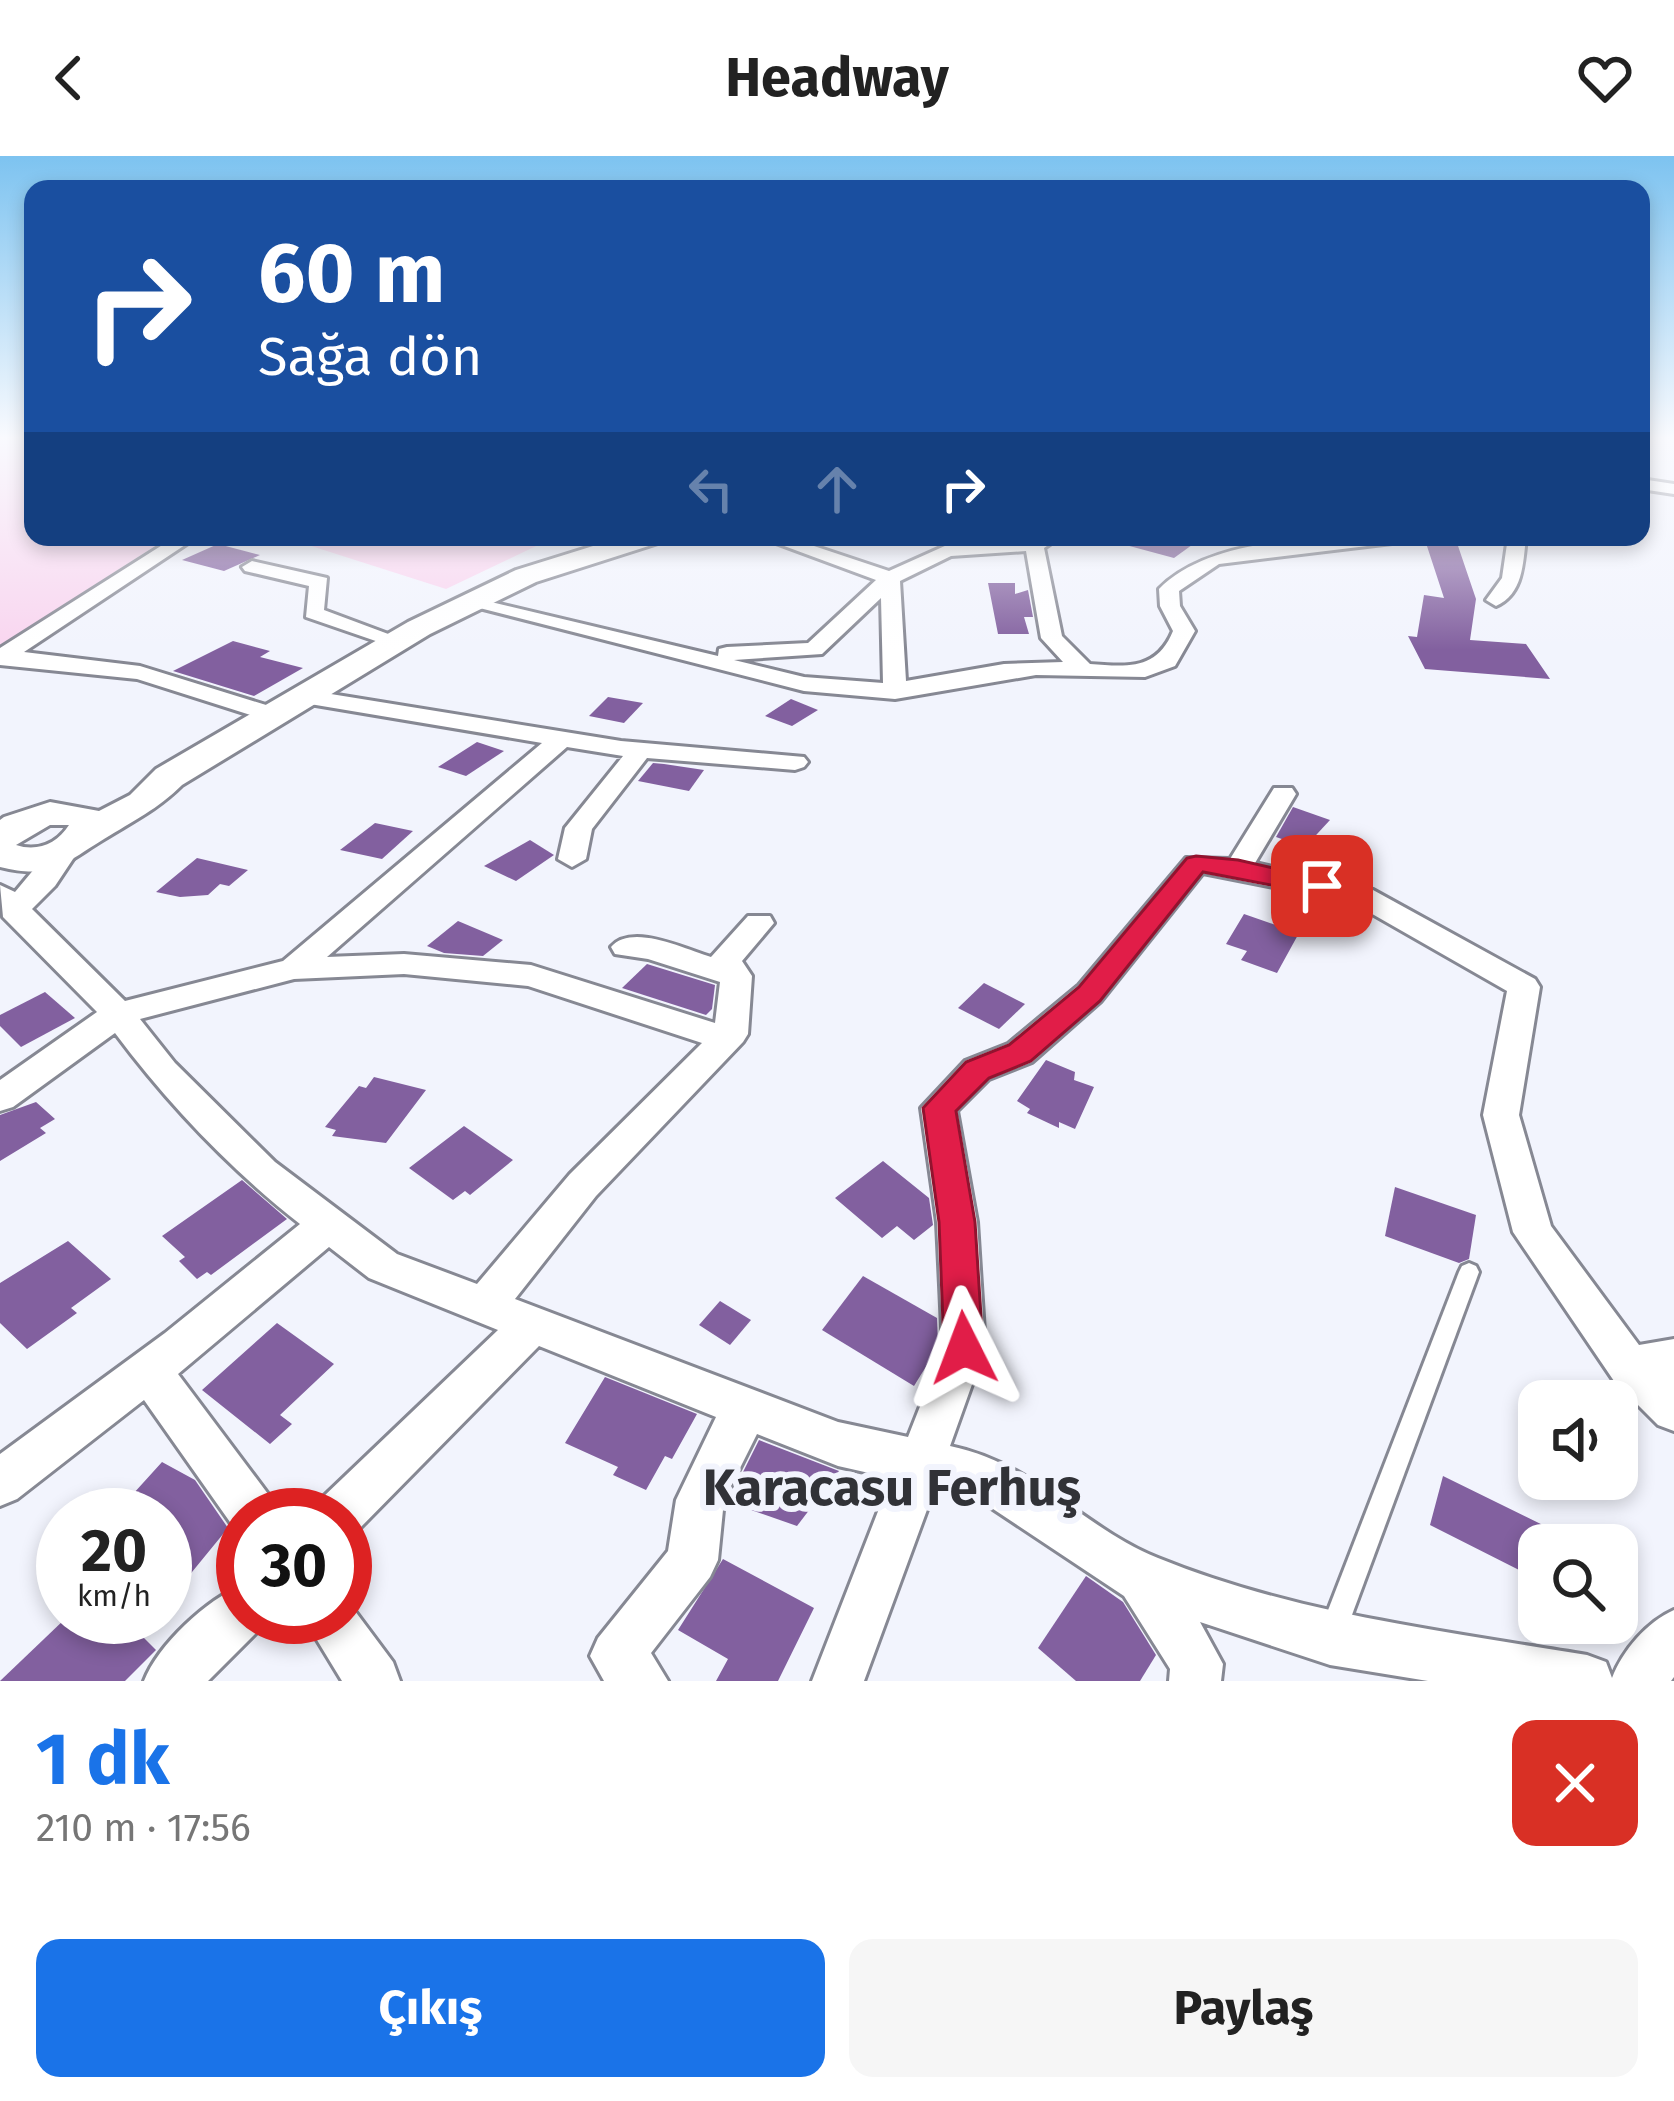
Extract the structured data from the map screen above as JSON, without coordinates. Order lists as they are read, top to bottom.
{
  "districts": ["Karacasu Ferhuş"],
  "page": {
    "header": "Headway",
    "turn": ["60 m", "Sağa dön"],
    "speed": "20 km/h",
    "limit": "30",
    "heading": ["1 dk", "210 m · 17:56"],
    "buttons": ["Çıkış", "Paylaş"]
  }
}
